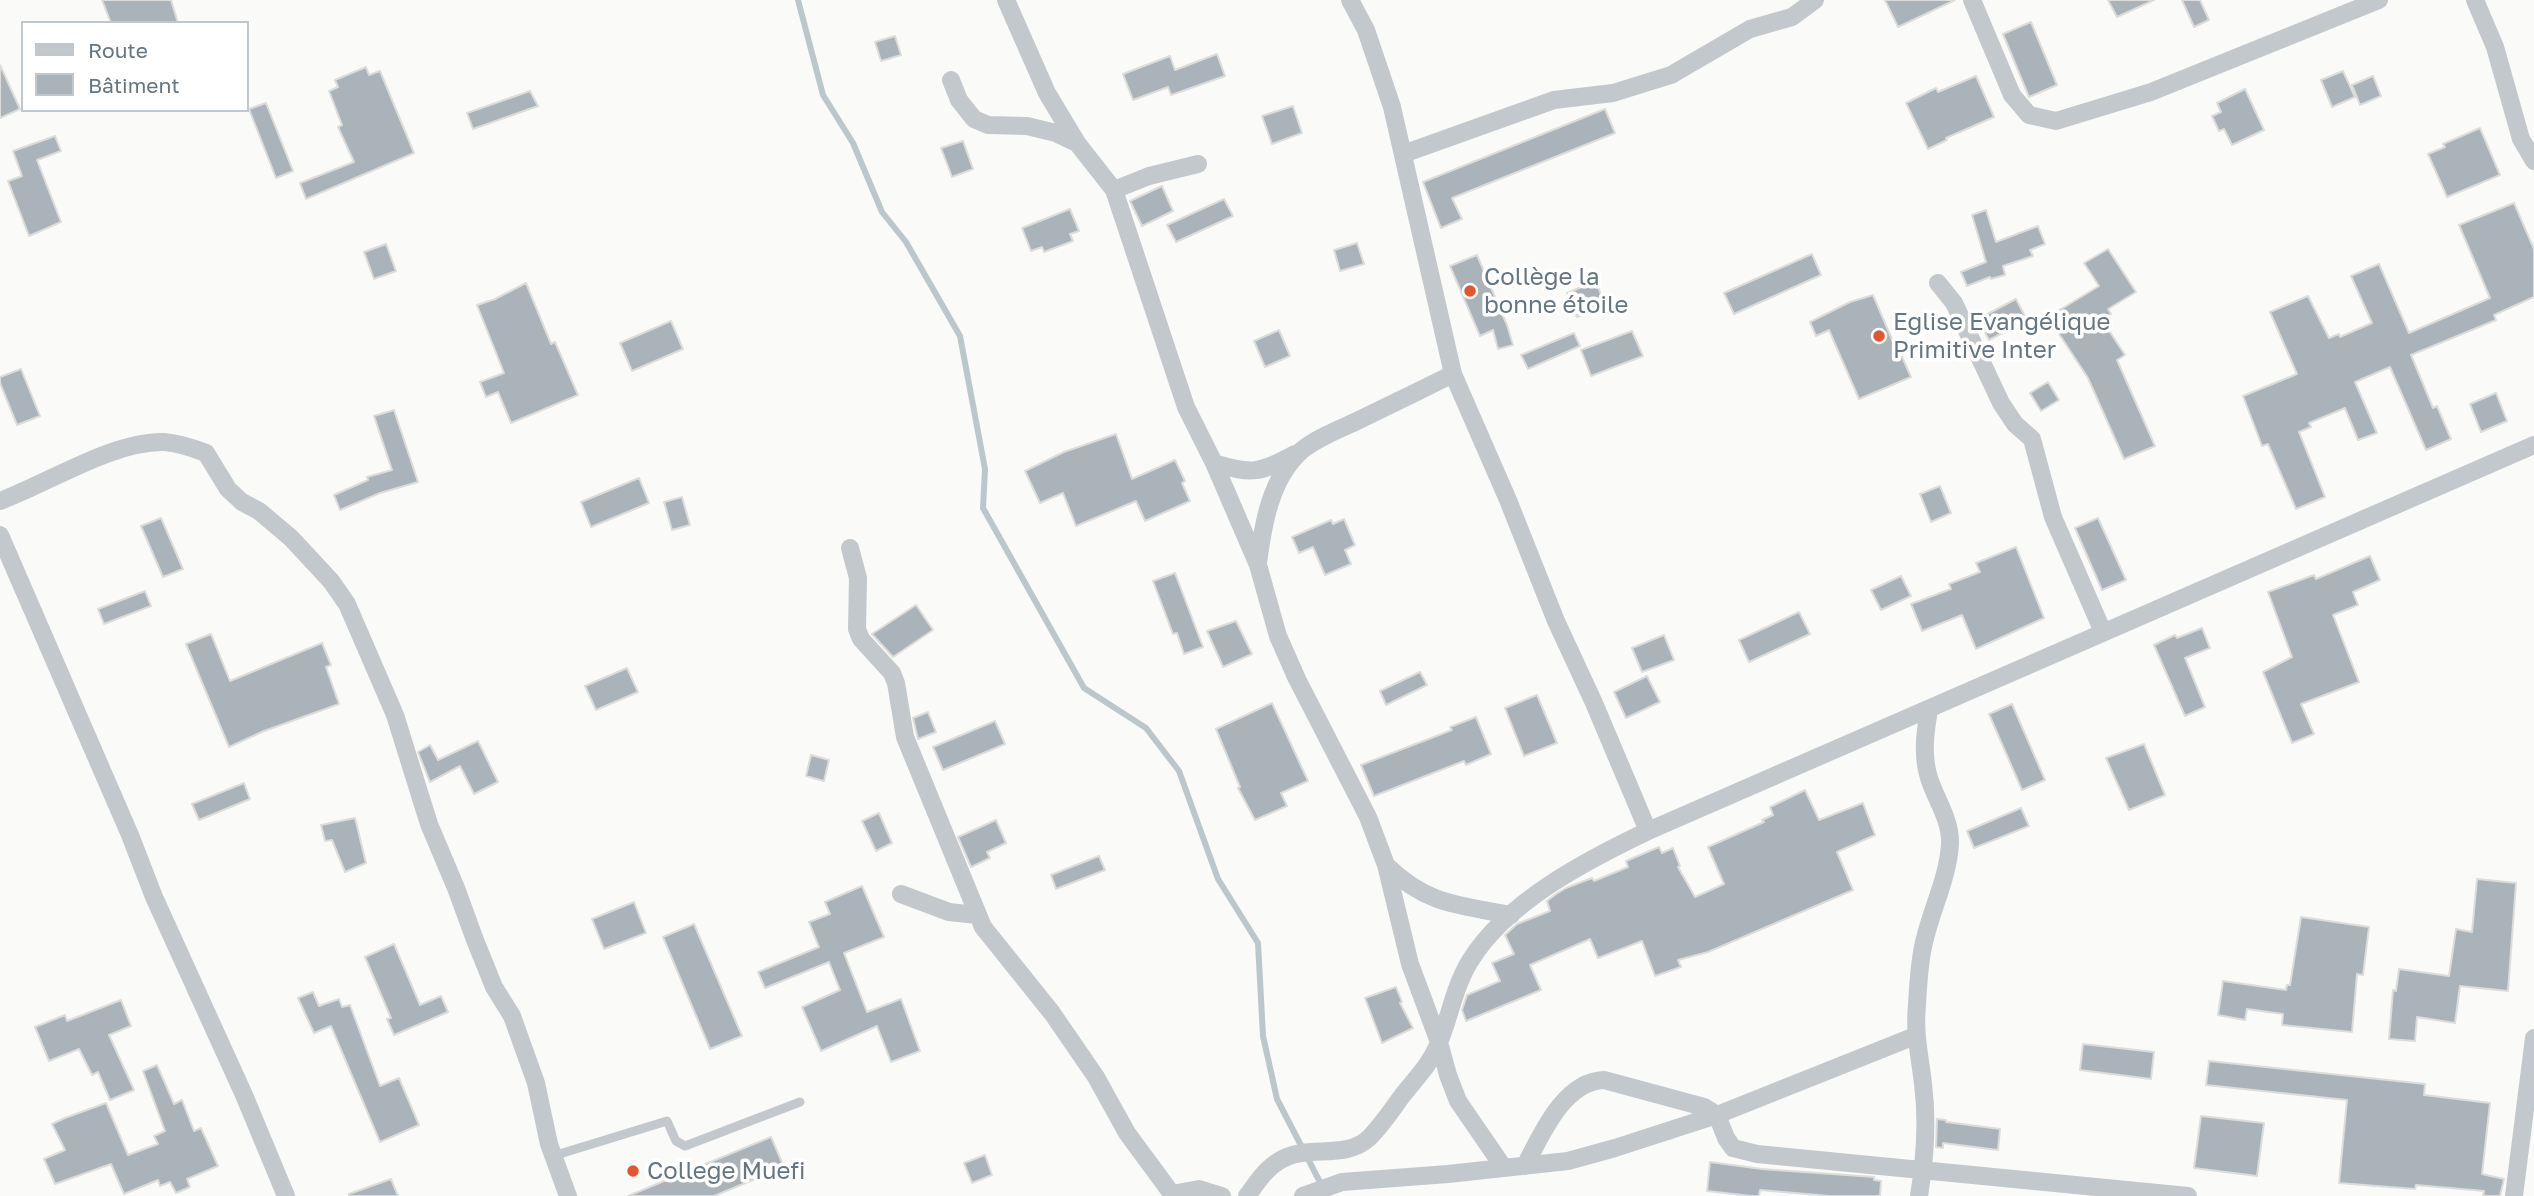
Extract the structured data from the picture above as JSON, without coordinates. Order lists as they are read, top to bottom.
{
  "places": ["Collège la bonne étoile", "Eglise Evangélique Primitive Inter", "College Muefi"],
  "legend": ["Route", "Bâtiment"]
}
